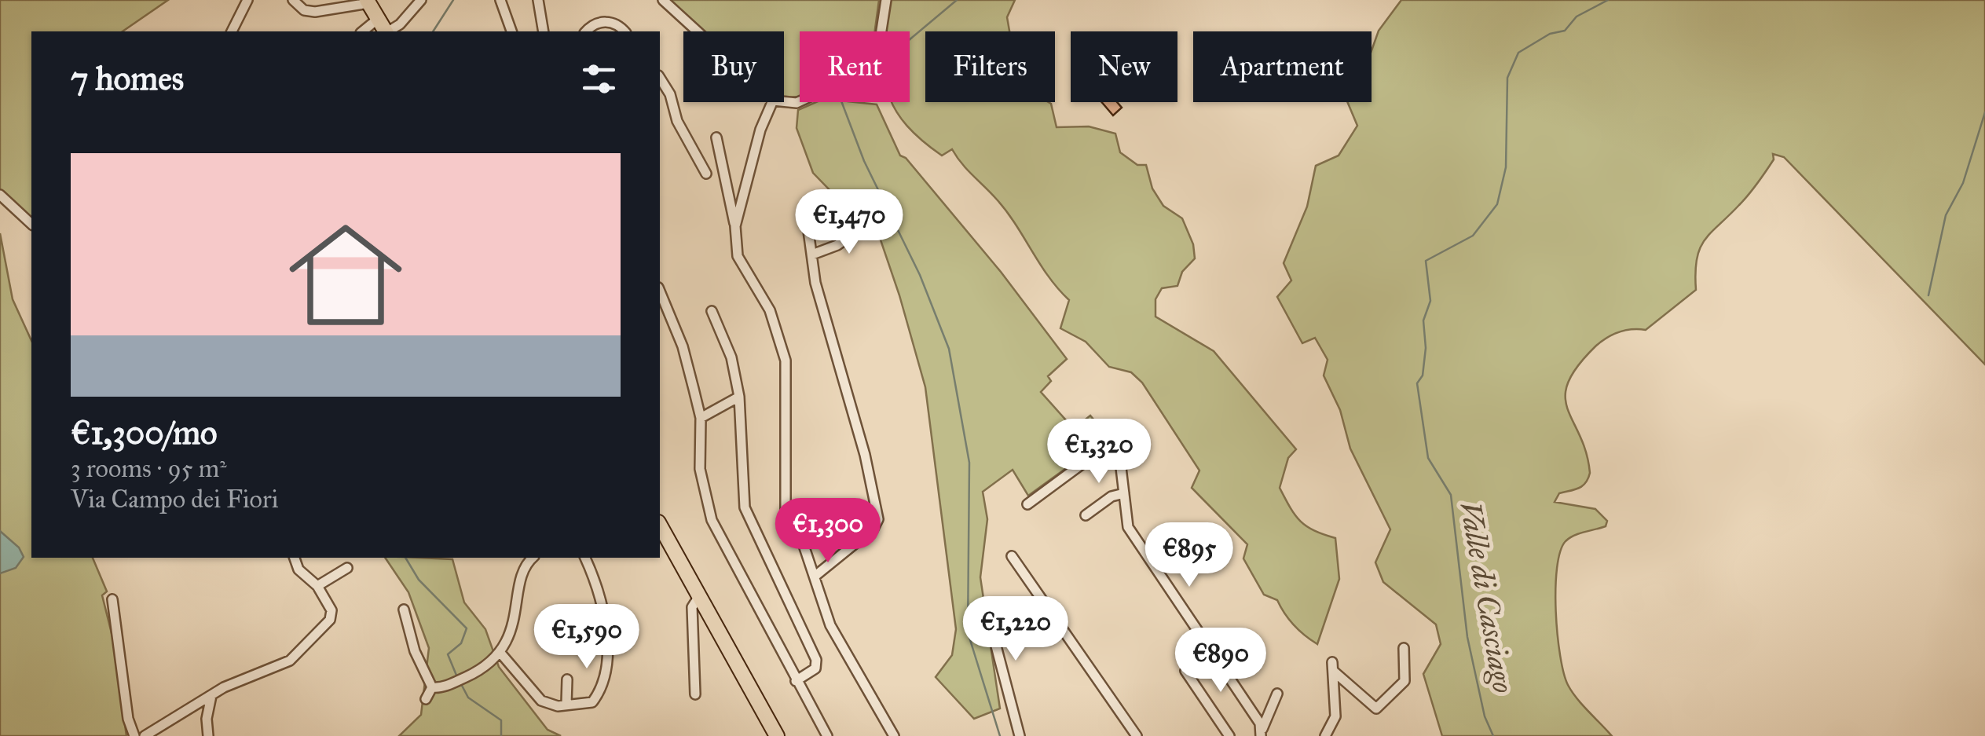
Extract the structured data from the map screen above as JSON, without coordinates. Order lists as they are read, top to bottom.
{
  "water": ["Valle di Casciago"],
  "page": {
    "chip": [
      "Buy",
      "Rent",
      "Filters",
      "New",
      "Apartment"
    ],
    "heading": "7 homes",
    "list": [
      {
        "name": "€1,300/mo",
        "note": "3 rooms · 95 m² · Via Campo dei Fiori"
      }
    ],
    "price": [
      "€1,470",
      "€1,320",
      "€1,300",
      "€895",
      "€1,220",
      "€1,590",
      "€890"
    ]
  }
}
